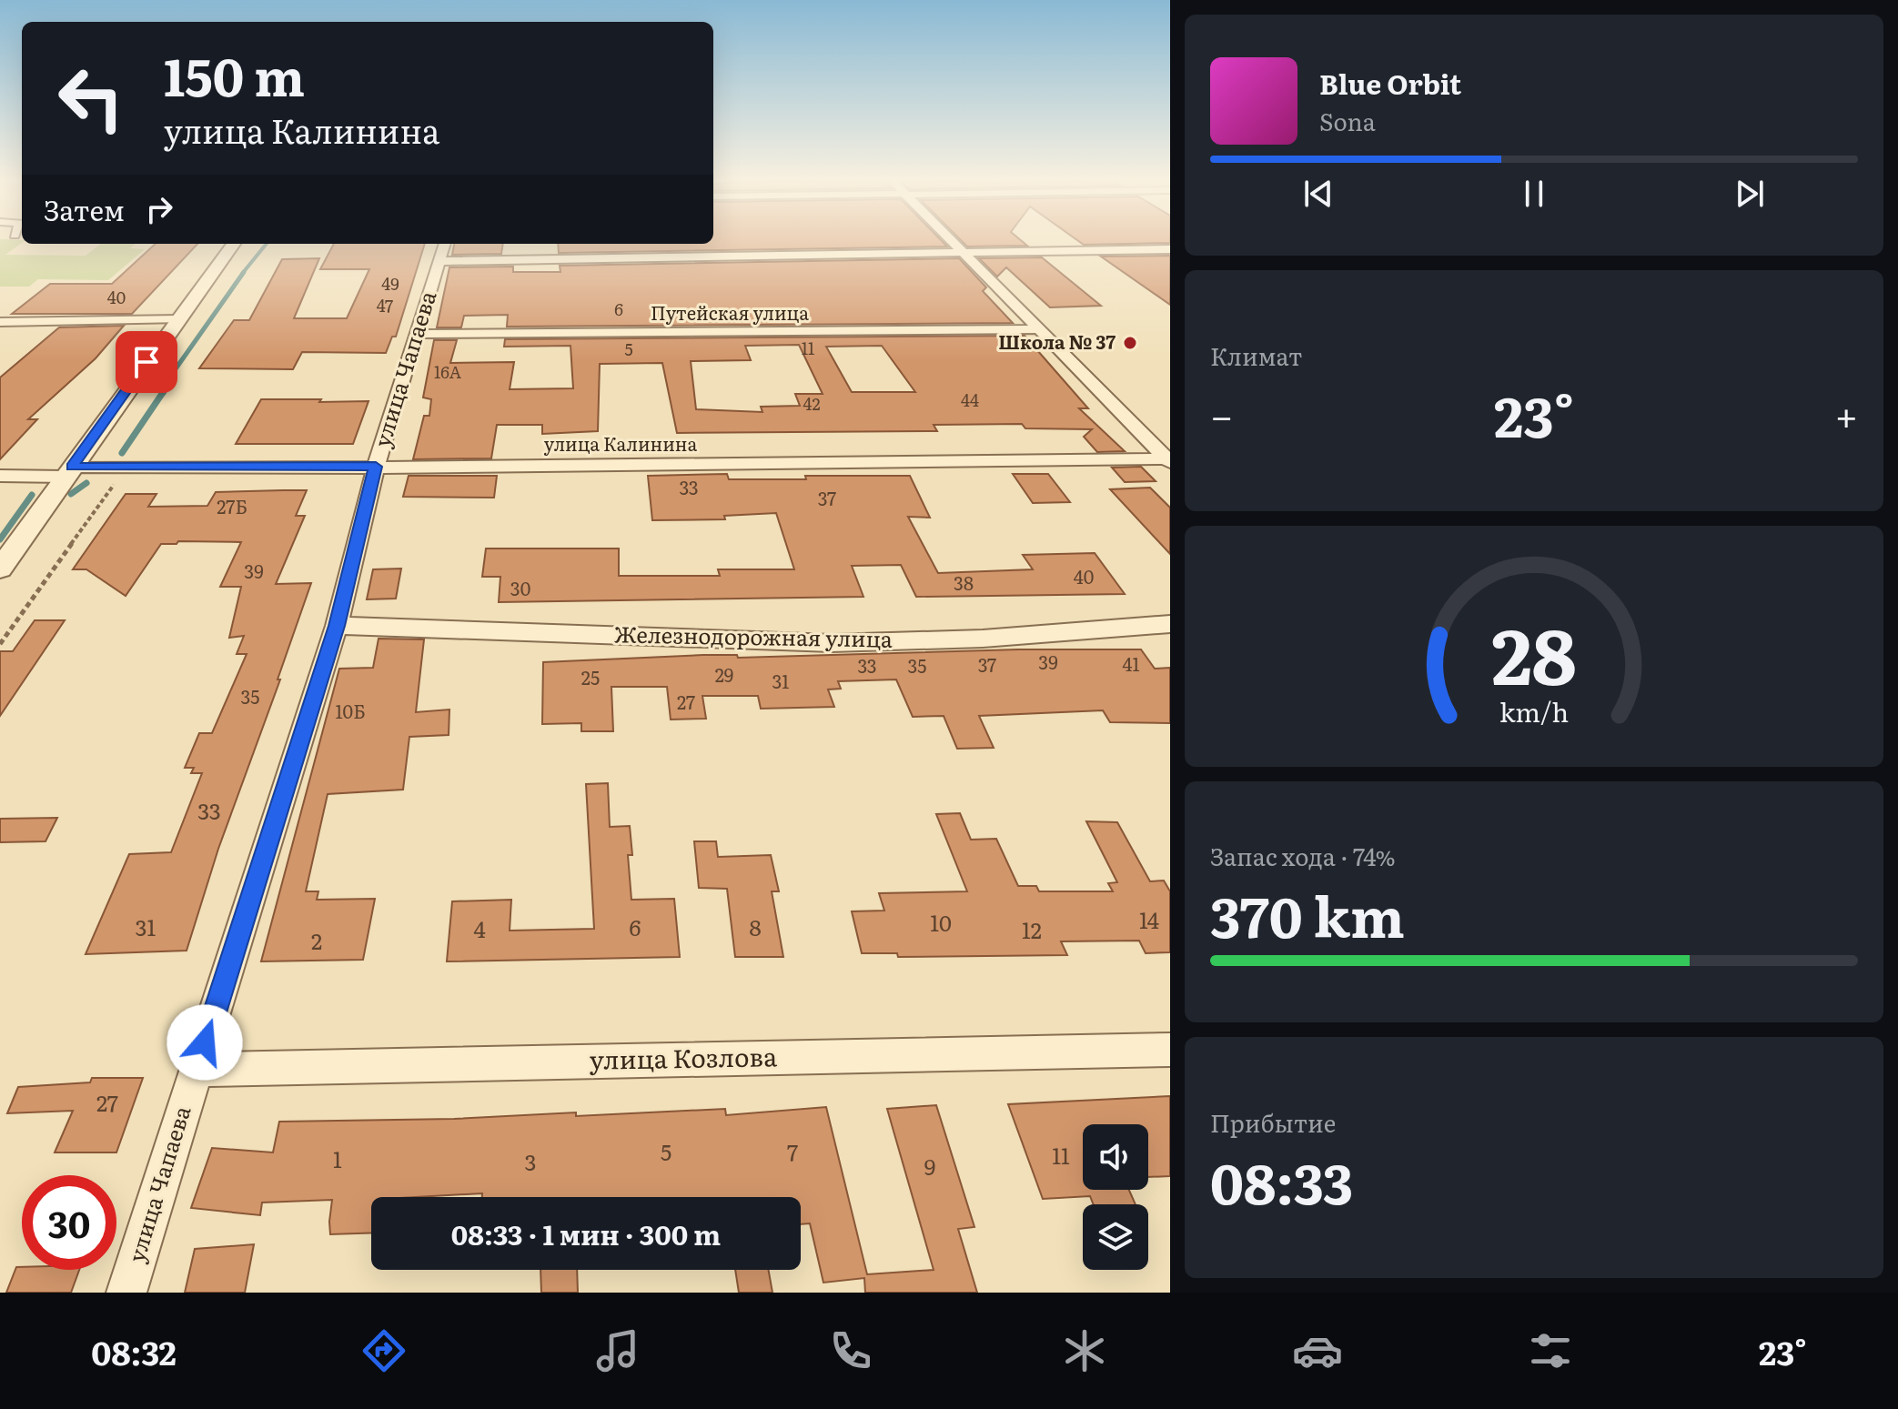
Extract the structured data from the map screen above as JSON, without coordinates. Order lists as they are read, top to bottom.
{
  "streets": {
    "street": [
      "Путейская улица",
      "улица Чапаева",
      "улица Калинина",
      "Железнодорожная улица",
      "улица Козлова"
    ]
  },
  "crossings": [
    ["Путейская улица", "улица Чапаева"],
    ["улица Чапаева", "улица Калинина"],
    ["улица Чапаева", "Железнодорожная улица"],
    ["улица Чапаева", "улица Козлова"]
  ],
  "places": ["Школа № 37"],
  "house_numbers": [
    "49",
    "40",
    "47",
    "6",
    "11",
    "5",
    "16А",
    "44",
    "42",
    "33",
    "37",
    "27Б",
    "39",
    "40",
    "38",
    "30",
    "39",
    "41",
    "37",
    "33",
    "35",
    "29",
    "25",
    "31",
    "35",
    "27",
    "10Б",
    "33",
    "14",
    "10",
    "31",
    "6",
    "8",
    "4",
    "12",
    "2",
    "27",
    "5",
    "7",
    "11",
    "1",
    "3",
    "9"
  ],
  "page": {
    "turn": ["150 m", "улица Калинина"],
    "song": ["Blue Orbit", "Sona"],
    "then": "Затем",
    "tile": [
      "Климат",
      ["Запас хода · 74%", "370 km"],
      ["Прибытие", "08:33"]
    ],
    "heat": ["−", "23°", "+"],
    "limit": "30",
    "trip": "08:33 · 1 мин · 300 m",
    "tabs": ["08:32", "23°"],
    "gauge": ["28", "km/h"]
  }
}
